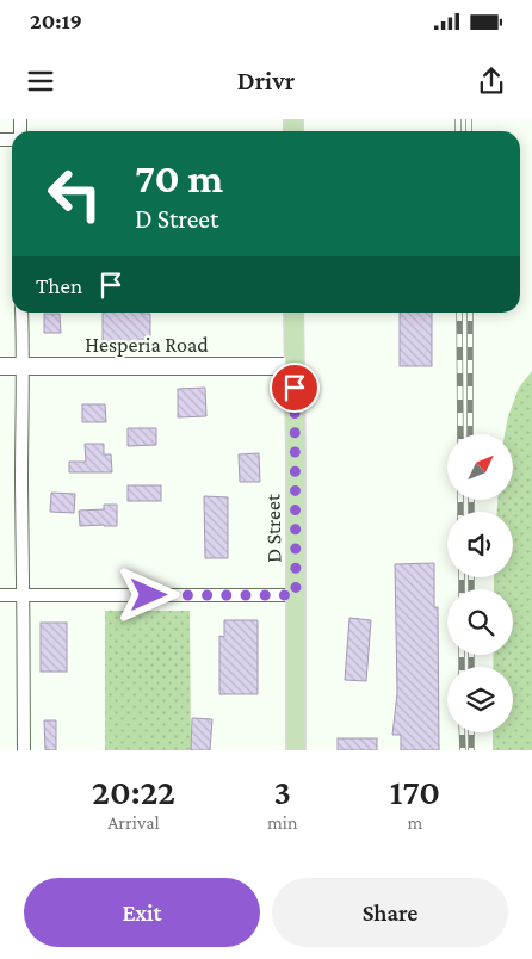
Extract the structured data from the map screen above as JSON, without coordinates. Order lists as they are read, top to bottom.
{
  "streets": {
    "main road": ["Hesperia Road", "D Street"]
  },
  "crossings": [
    ["Hesperia Road", "D Street"]
  ],
  "north": "top right",
  "page": {
    "status": "20:19",
    "header": "Drivr",
    "turn": ["70 m", "D Street"],
    "then": "Then",
    "eta": [
      "20:22",
      "Arrival",
      "3",
      "min",
      "170",
      "m"
    ],
    "buttons": ["Exit", "Share"]
  }
}
